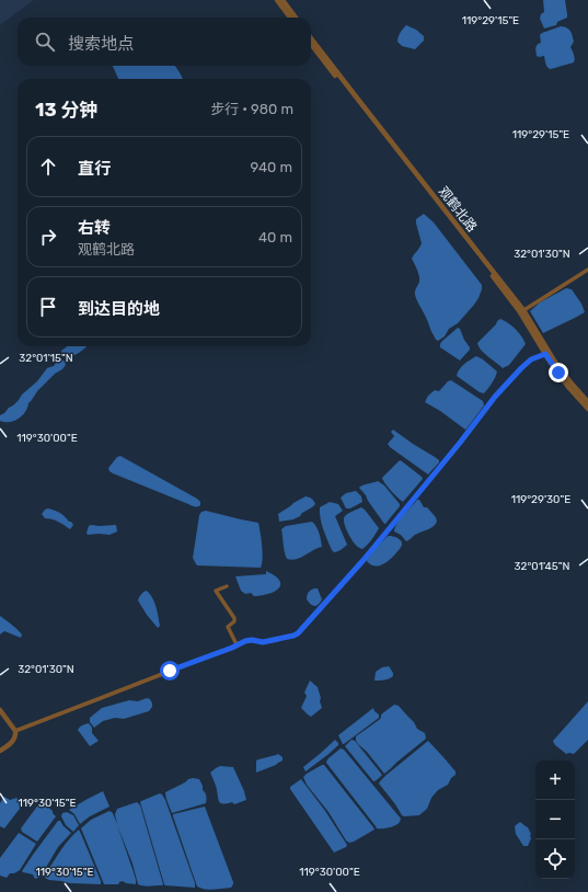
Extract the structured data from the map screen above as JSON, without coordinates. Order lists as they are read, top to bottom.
{
  "streets": {
    "street": ["观鹤北路"]
  },
  "page": {
    "search": "搜索地点",
    "heading": ["13 分钟", "步行 · 980 m"],
    "list": [
      ["直行", "940 m"],
      ["右转", "观鹤北路", "40 m"],
      "到达目的地"
    ],
    "map_buttons": ["+", "−"]
  },
  "coordinates": [
    "119°29'15\"E",
    "32°01'30\"N",
    "32°01'15\"N",
    "119°30'00\"E",
    "119°29'30\"E",
    "32°01'45\"N",
    "119°30'15\"E"
  ]
}
